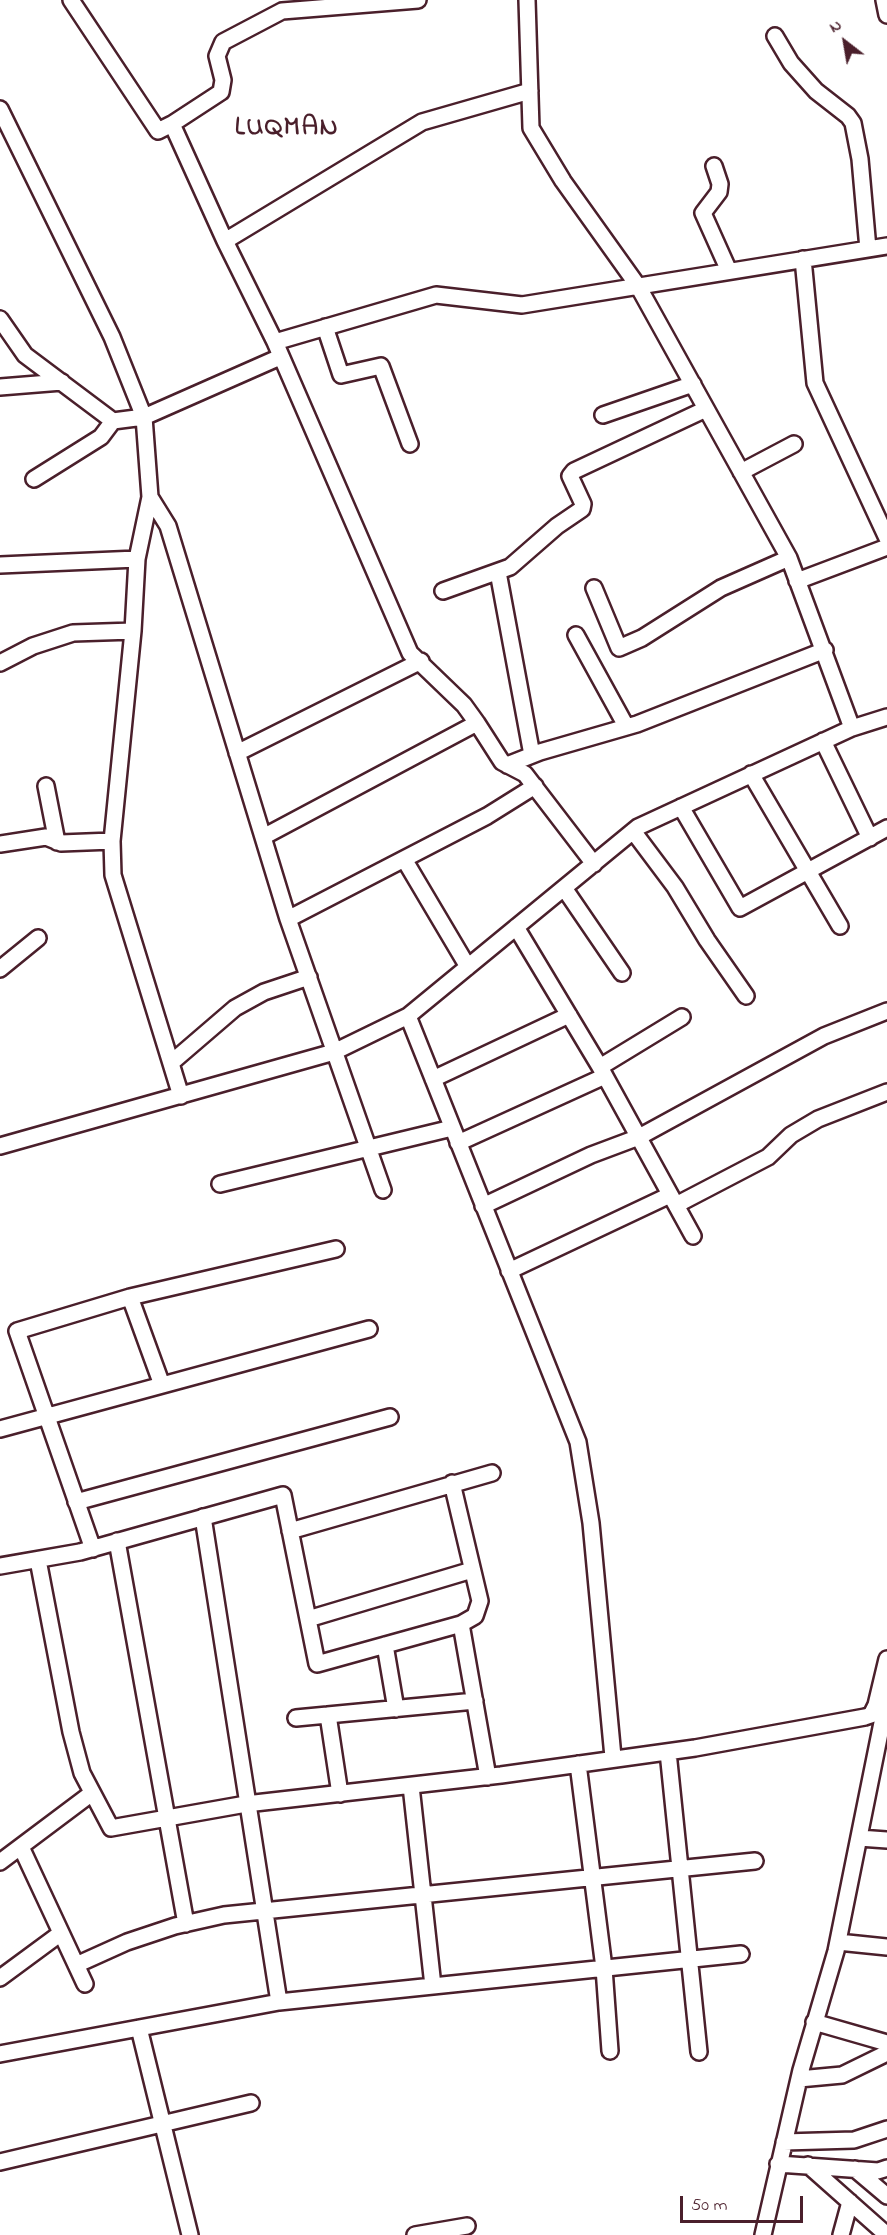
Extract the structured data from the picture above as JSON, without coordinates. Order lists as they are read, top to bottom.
{
  "districts": ["LUQMAN"],
  "scale_bar": "50 m",
  "north": "top left"
}
